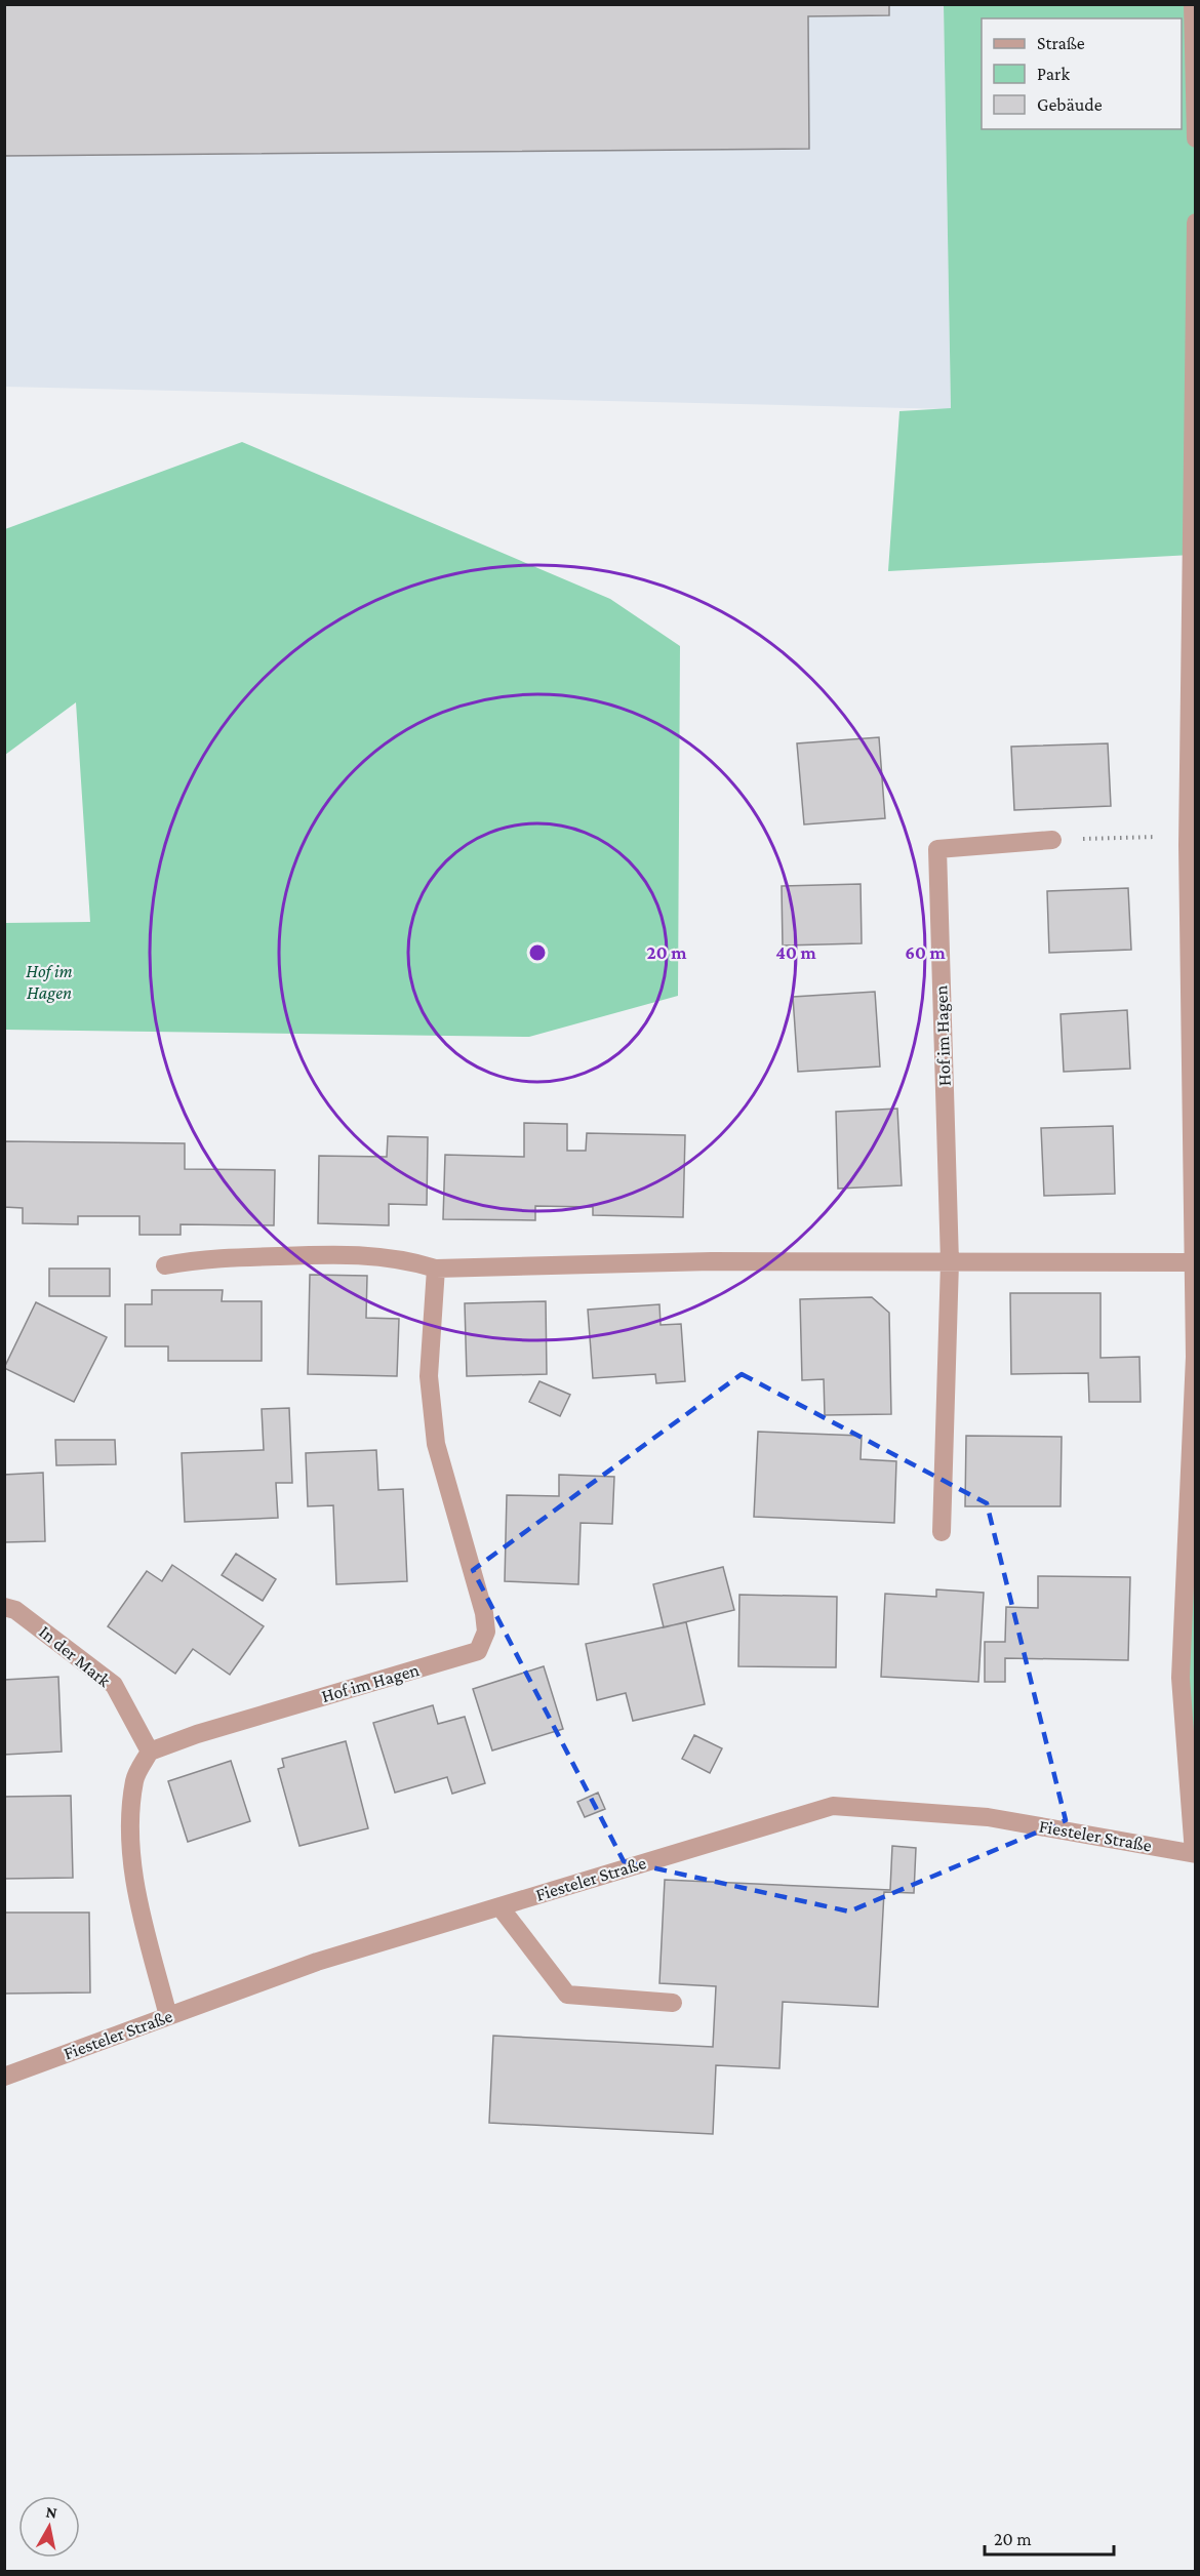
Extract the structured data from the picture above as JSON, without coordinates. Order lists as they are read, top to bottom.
{
  "streets": {
    "street": ["Hof im Hagen", "In der Mark", "Fiesteler Straße"]
  },
  "crossings": [
    ["Hof im Hagen", "In der Mark"]
  ],
  "parks": ["Hof im Hagen"],
  "legend": ["Straße", "Park", "Gebäude"],
  "scale_bar": "20 m",
  "north": "top",
  "rings": ["20 m", "40 m", "60 m"]
}
